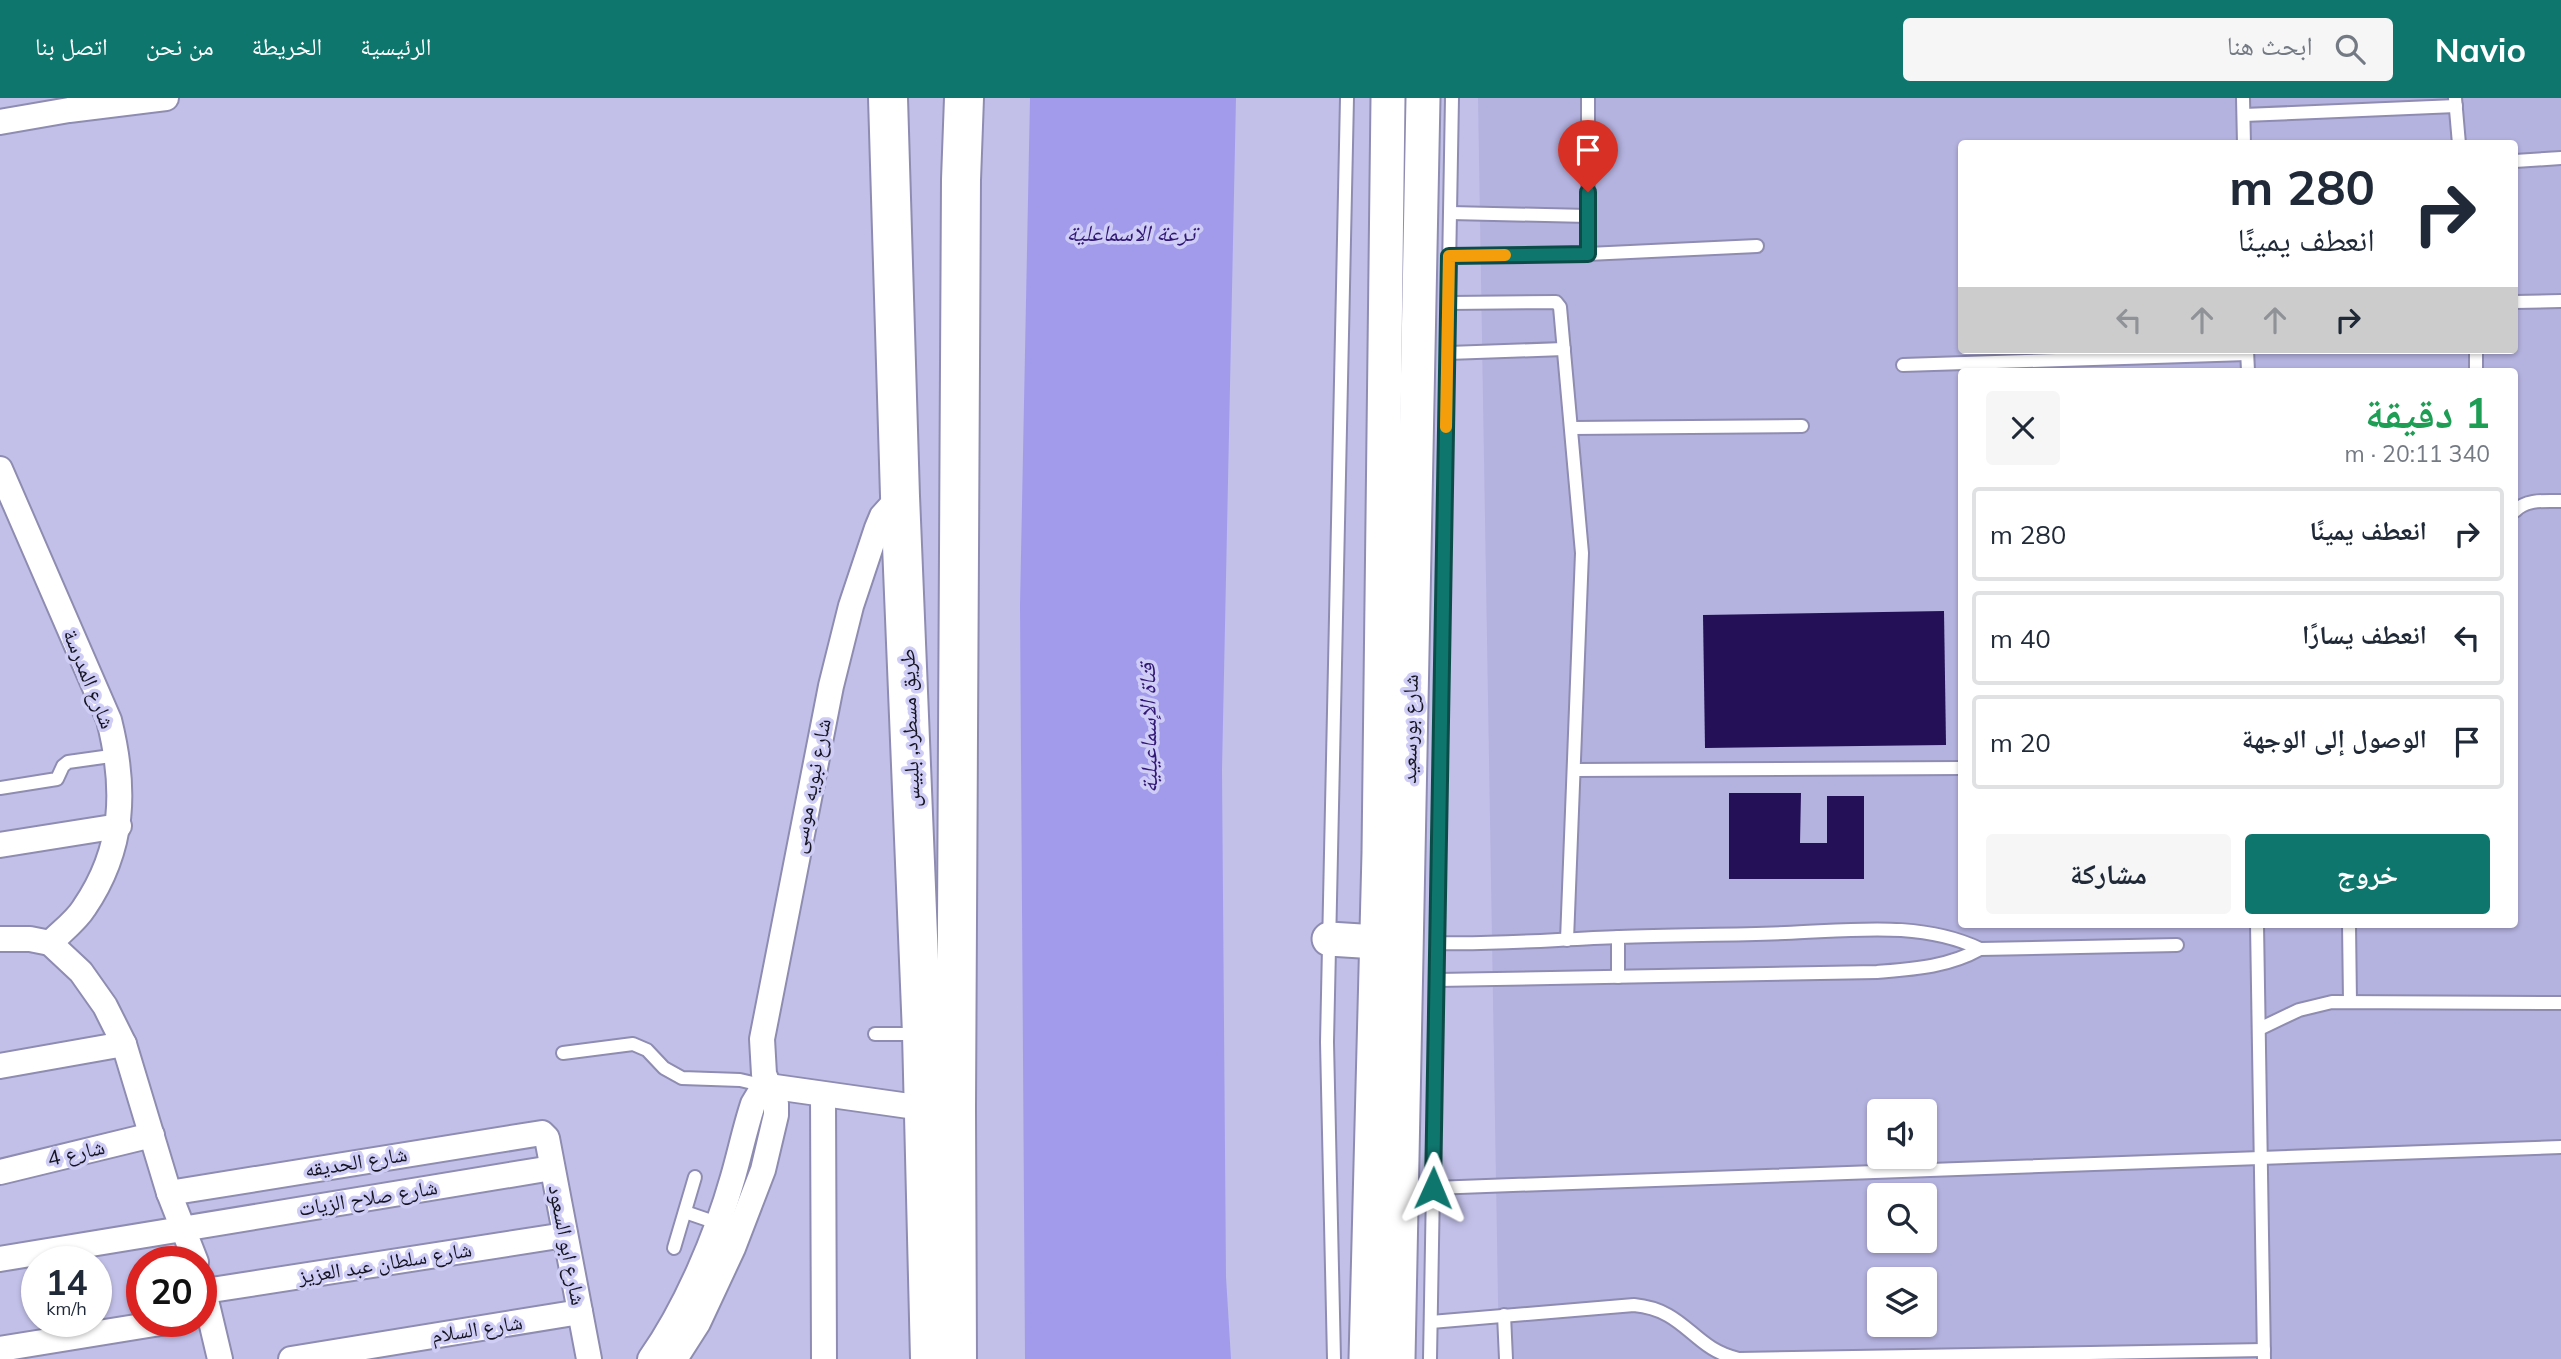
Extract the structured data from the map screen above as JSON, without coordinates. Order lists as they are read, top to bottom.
{
  "streets": {
    "main road": ["طريق مسطرد, بلبيس", "شارع بورسعيد"],
    "street": [
      "شارع المدرسة",
      "شارع نبويه موسى",
      "شارع 4",
      "شارع الحديقه",
      "شارع صلاح الزيات",
      "شارع ابو السعود",
      "شارع سلطان عبد العزيز",
      "شارع السلام"
    ]
  },
  "crossings": [
    ["طريق مسطرد, بلبيس", "شارع نبويه موسى"],
    ["شارع الحديقه", "شارع ابو السعود"],
    ["شارع صلاح الزيات", "شارع ابو السعود"],
    ["شارع ابو السعود", "شارع سلطان عبد العزيز"],
    ["شارع ابو السعود", "شارع السلام"]
  ],
  "water": ["ترعة الاسماعلية", "قناة الإسماعيلية"],
  "page": {
    "header": "Navio",
    "search": "ابحث هنا",
    "nav": [
      "الرئيسية",
      "الخريطة",
      "من نحن",
      "اتصل بنا"
    ],
    "turn": ["280 m", "انعطف يمينًا"],
    "heading": ["1 دقيقة", "340 m · 20:11"],
    "list": [
      {
        "name": "انعطف يمينًا",
        "value": "280 m"
      },
      {
        "name": "انعطف يسارًا",
        "value": "40 m"
      },
      {
        "name": "الوصول إلى الوجهة",
        "value": "20 m"
      }
    ],
    "buttons": ["خروج", "مشاركة"],
    "speed": "14 km/h",
    "limit": "20"
  }
}
